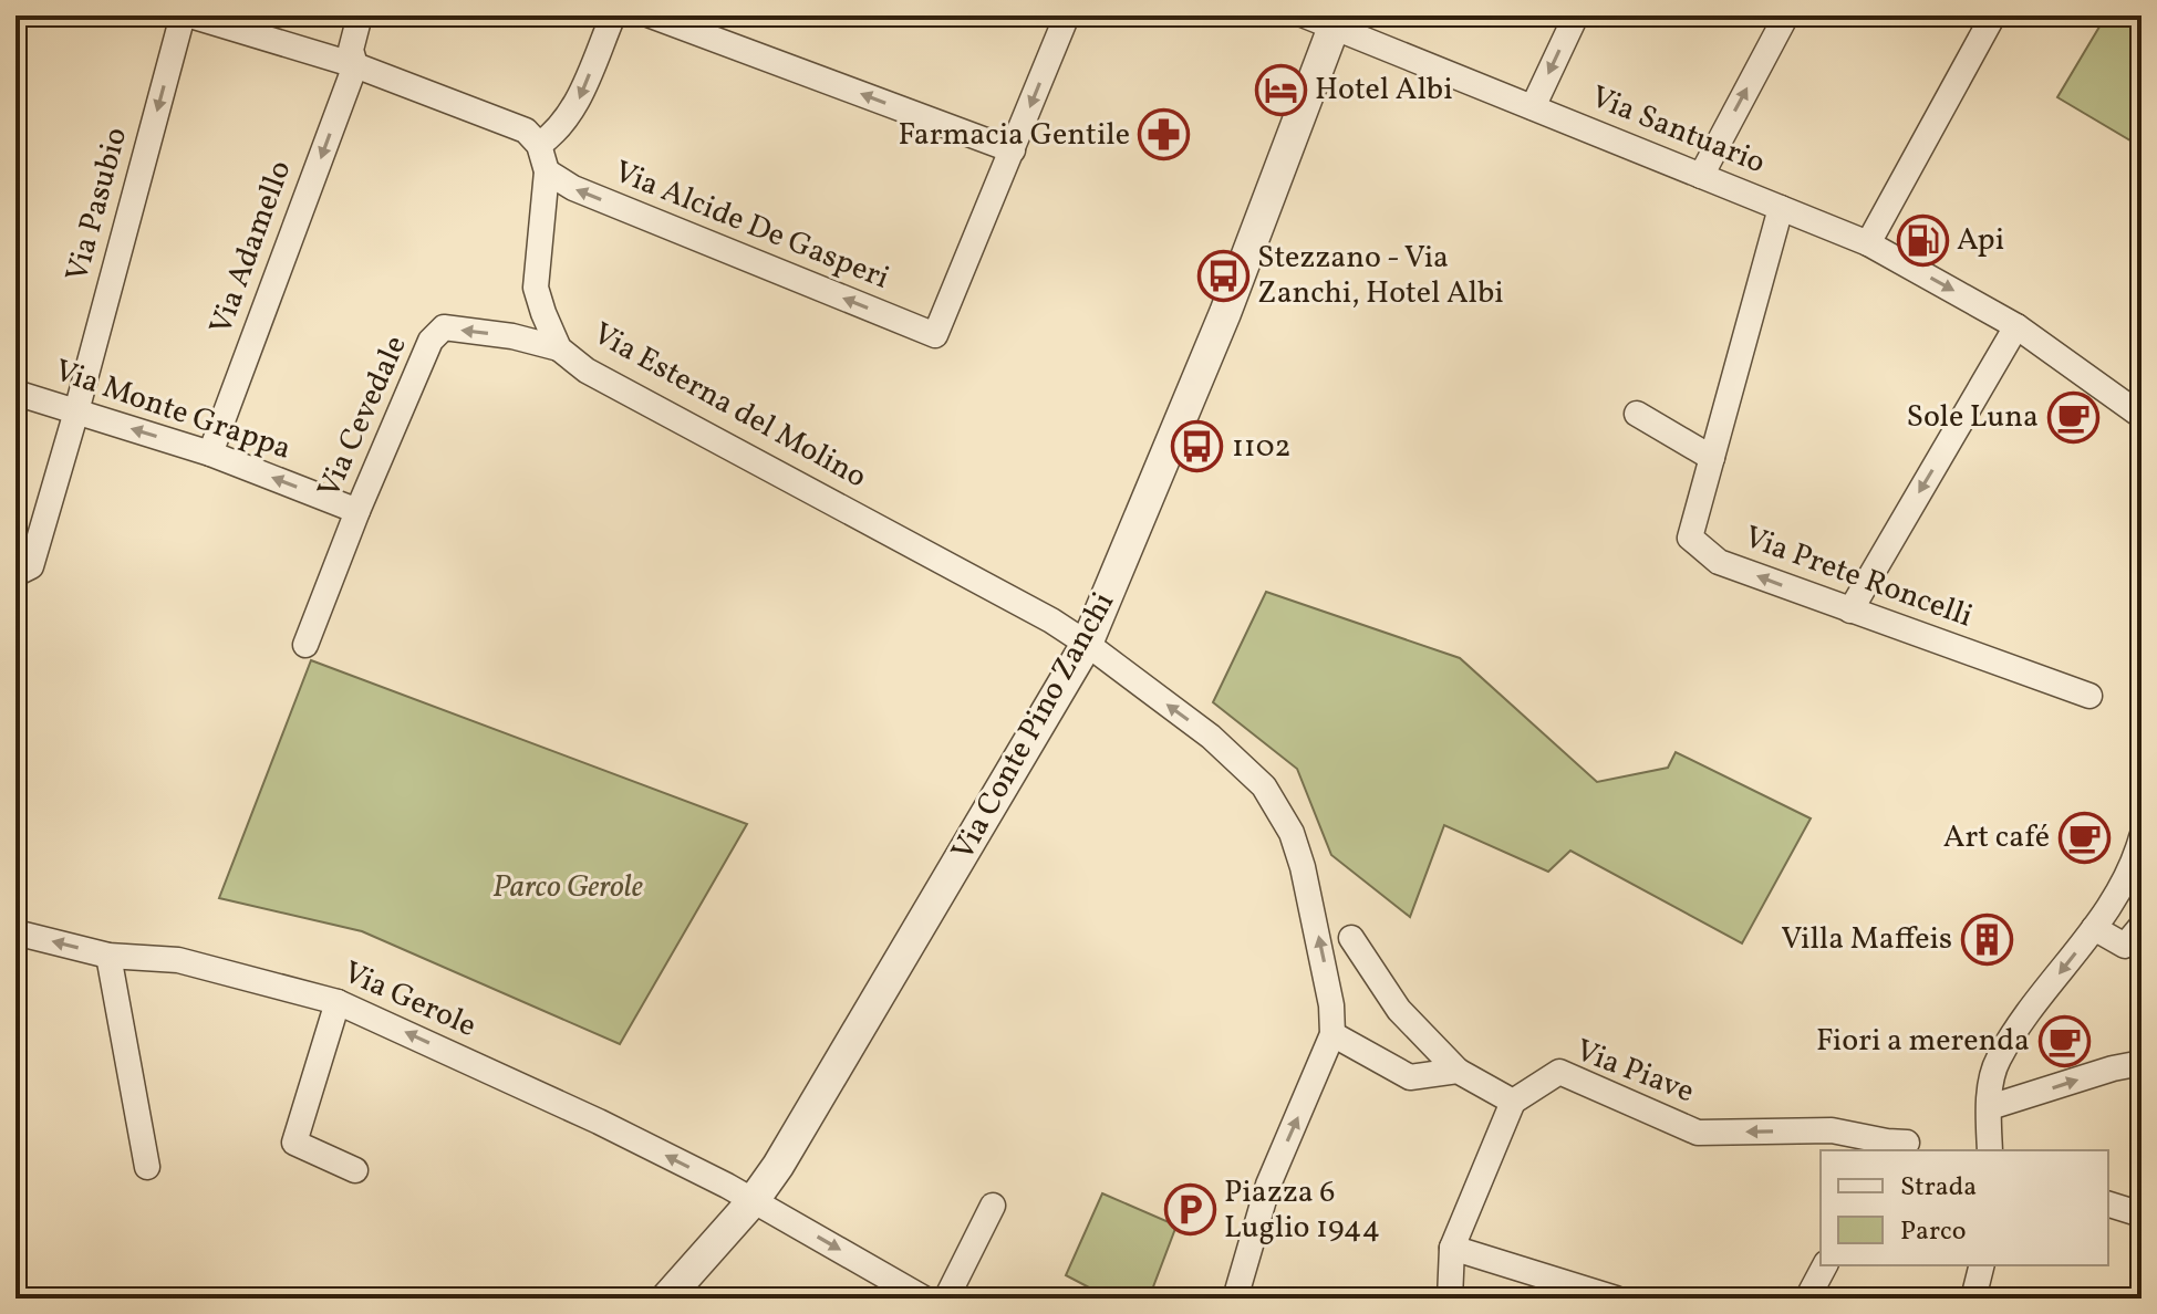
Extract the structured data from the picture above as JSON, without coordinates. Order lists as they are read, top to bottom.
{
  "streets": {
    "street": [
      "Via Santuario",
      "Via Pasubio",
      "Via Alcide De Gasperi",
      "Via Adamello",
      "Via Esterna del Molino",
      "Via Monte Grappa",
      "Via Cevedale",
      "Via Prete Roncelli",
      "Via Conte Pino Zanchi",
      "Via Gerole",
      "Via Piave"
    ]
  },
  "crossings": [
    ["Via Santuario", "Via Prete Roncelli"],
    ["Via Santuario", "Via Conte Pino Zanchi"],
    ["Via Pasubio", "Via Monte Grappa"],
    ["Via Alcide De Gasperi", "Via Esterna del Molino"],
    ["Via Adamello", "Via Monte Grappa"],
    ["Via Esterna del Molino", "Via Cevedale"],
    ["Via Esterna del Molino", "Via Conte Pino Zanchi"],
    ["Via Monte Grappa", "Via Cevedale"],
    ["Via Conte Pino Zanchi", "Via Gerole"]
  ],
  "one_way": [
    "Via Pasubio",
    "Via Adamello",
    "Via Esterna del Molino",
    "Via Monte Grappa",
    "Via Cevedale",
    "Via Piave"
  ],
  "parks": ["Parco Gerole"],
  "places": {
    "hotel": ["Hotel Albi"],
    "pharmacy": ["Farmacia Gentile"],
    "fuel station": ["Api"],
    "bus stop": ["Stezzano - Via Zanchi, Hotel Albi", "1102"],
    "cafe": ["Sole Luna", "Art café", "Fiori a merenda"],
    "building": ["Villa Maffeis"],
    "parking": ["Piazza 6 Luglio 1944"]
  },
  "legend": ["Strada", "Parco"]
}
